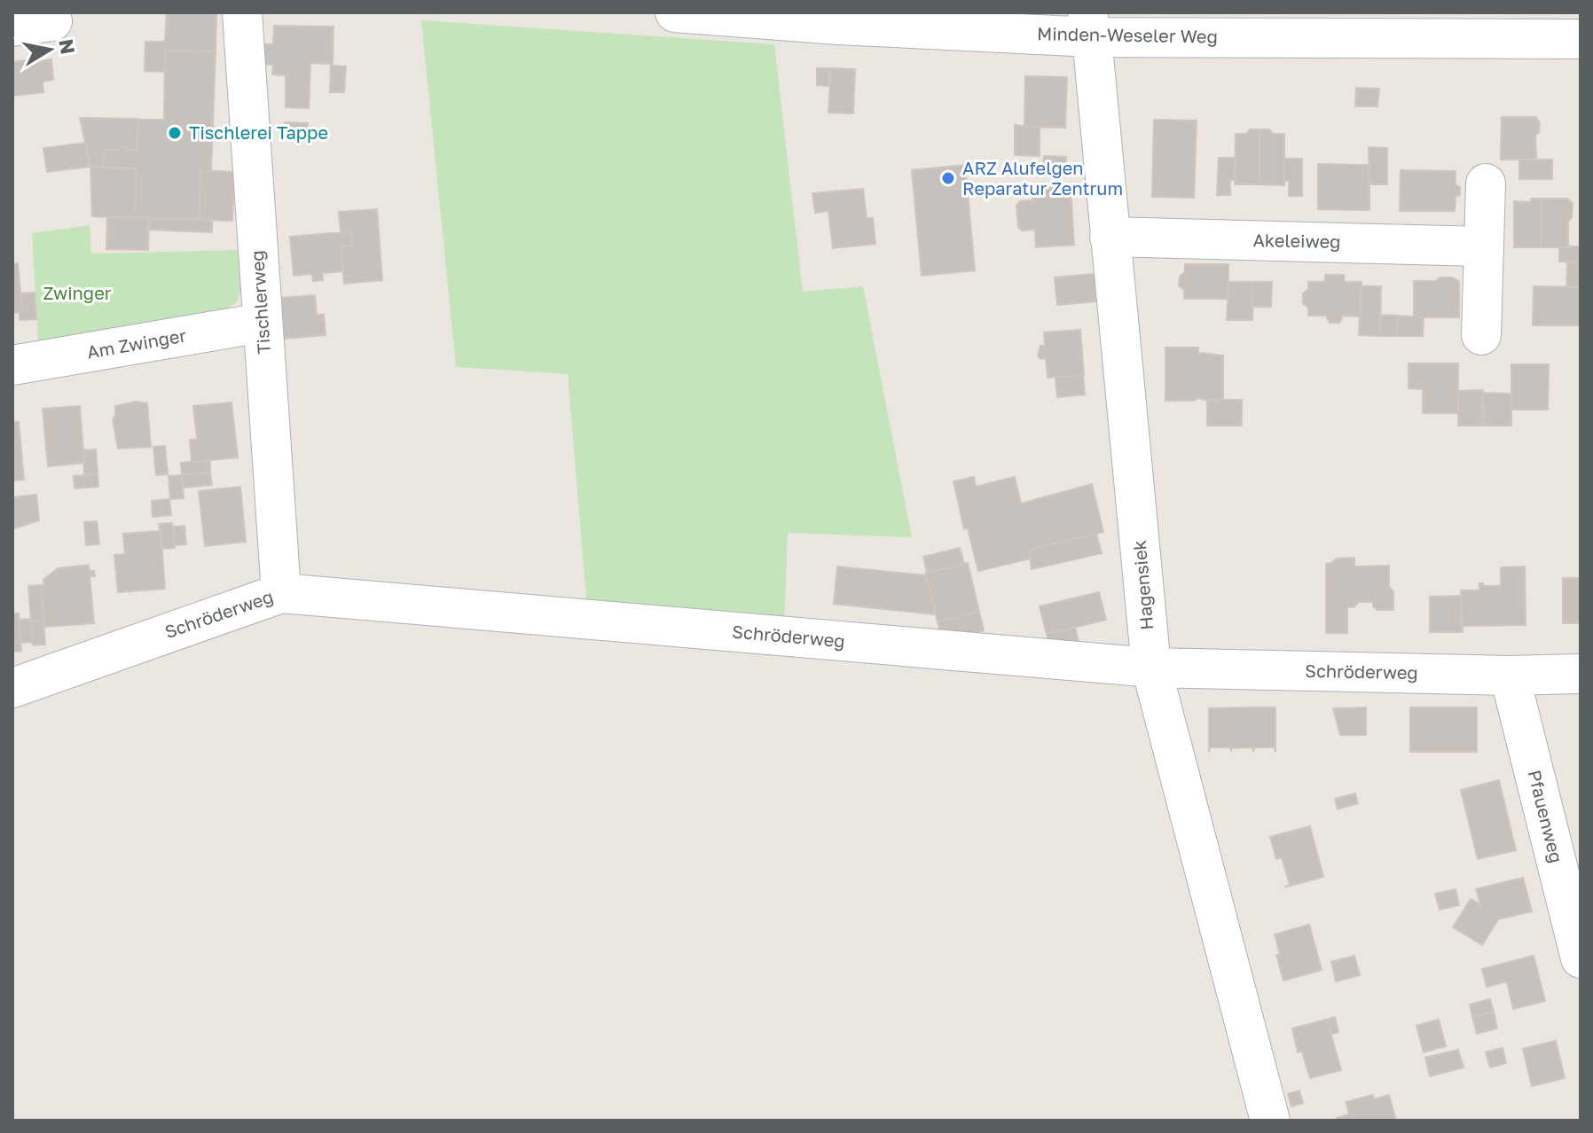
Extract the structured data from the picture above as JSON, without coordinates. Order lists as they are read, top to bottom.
{
  "streets": {
    "street": [
      "Minden-Weseler Weg",
      "Akeleiweg",
      "Tischlerweg",
      "Am Zwinger",
      "Hagensiek",
      "Schröderweg",
      "Pfauenweg"
    ]
  },
  "crossings": [
    ["Minden-Weseler Weg", "Hagensiek"],
    ["Akeleiweg", "Hagensiek"],
    ["Tischlerweg", "Am Zwinger"],
    ["Tischlerweg", "Schröderweg"],
    ["Hagensiek", "Schröderweg"],
    ["Schröderweg", "Pfauenweg"]
  ],
  "parks": ["Zwinger"],
  "places": ["Tischlerei Tappe", "ARZ Alufelgen Reparatur Zentrum"],
  "north": "right"
}
